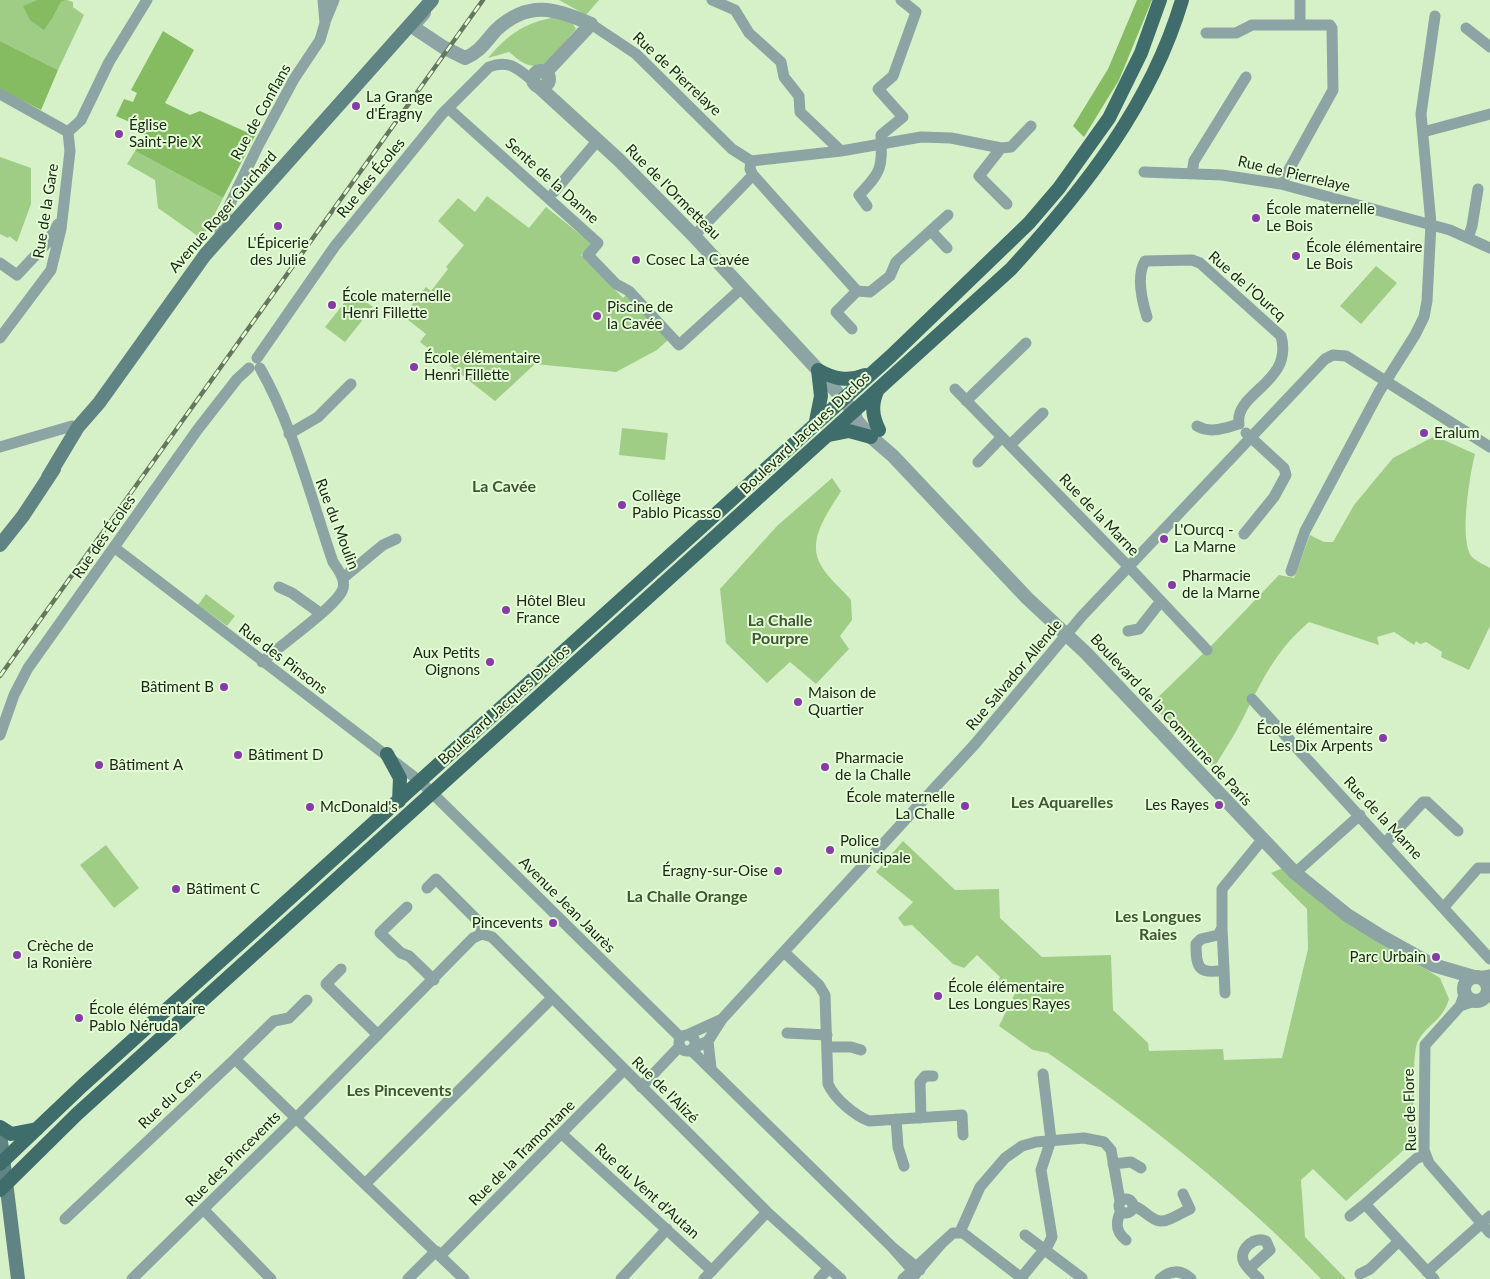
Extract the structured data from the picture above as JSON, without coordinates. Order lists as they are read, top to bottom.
{
  "streets": {
    "main road": ["Avenue Roger Guichard", "Boulevard Jacques Duclos"],
    "street": [
      "Rue de Pierrelaye",
      "Rue de Conflans",
      "Rue des Écoles",
      "Sente de la Danne",
      "Rue de l'Ormetteau",
      "Rue de la Gare",
      "Rue de l'Ourcq",
      "Rue de la Marne",
      "Rue du Moulin",
      "Rue des Pinsons",
      "Rue Salvador Allende",
      "Boulevard de la Commune de Paris",
      "Avenue Jean Jaurès",
      "Rue de l'Alizé",
      "Rue du Cers",
      "Rue de Flore",
      "Rue de la Tramontane",
      "Rue des Pincevents",
      "Rue du Vent d'Autan"
    ]
  },
  "crossings": [
    ["Rue de Pierrelaye", "Avenue Roger Guichard"],
    ["Rue de Conflans", "Avenue Roger Guichard"],
    ["Rue des Écoles", "Sente de la Danne"],
    ["Rue des Écoles", "Rue de l'Ormetteau"],
    ["Rue des Écoles", "Rue du Moulin"],
    ["Rue des Écoles", "Rue des Pinsons"],
    ["Sente de la Danne", "Rue de l'Ormetteau"],
    ["Rue de l'Ormetteau", "Boulevard Jacques Duclos"],
    ["Rue de l'Ormetteau", "Boulevard de la Commune de Paris"],
    ["Boulevard Jacques Duclos", "Rue des Pinsons"],
    ["Boulevard Jacques Duclos", "Boulevard de la Commune de Paris"],
    ["Boulevard Jacques Duclos", "Avenue Jean Jaurès"],
    ["Rue de la Marne", "Rue Salvador Allende"],
    ["Rue du Moulin", "Rue des Pinsons"],
    ["Rue des Pinsons", "Avenue Jean Jaurès"],
    ["Rue Salvador Allende", "Boulevard de la Commune de Paris"],
    ["Rue Salvador Allende", "Avenue Jean Jaurès"],
    ["Boulevard de la Commune de Paris", "Rue de Flore"],
    ["Rue de l'Alizé", "Rue de la Tramontane"],
    ["Rue de la Tramontane", "Rue des Pincevents"],
    ["Rue de la Tramontane", "Rue du Vent d'Autan"]
  ],
  "districts": [
    "La Cavée",
    "La Challe Pourpre",
    "Les Aquarelles",
    "La Challe Orange",
    "Les Longues Raies",
    "Les Pincevents"
  ],
  "places": [
    "La Grange d'Éragny",
    "Église Saint-Pie X",
    "École maternelle Le Bois",
    "L'Épicerie des Julie",
    "École élémentaire Le Bois",
    "Cosec La Cavée",
    "École maternelle Henri Fillette",
    "Piscine de la Cavée",
    "École élémentaire Henri Fillette",
    "Eralum",
    "Collège Pablo Picasso",
    "L'Ourcq - La Marne",
    "Pharmacie de la Marne",
    "Hôtel Bleu France",
    "Aux Petits Oignons",
    "Bâtiment B",
    "Maison de Quartier",
    "École élémentaire Les Dix Arpents",
    "Bâtiment D",
    "Bâtiment A",
    "Pharmacie de la Challe",
    "Les Rayes",
    "École maternelle La Challe",
    "McDonald's",
    "Police municipale",
    "Éragny-sur-Oise",
    "Bâtiment C",
    "Pincevents",
    "Crèche de la Ronière",
    "Parc Urbain",
    "École élémentaire Les Longues Rayes",
    "École élémentaire Pablo Néruda"
  ]
}
